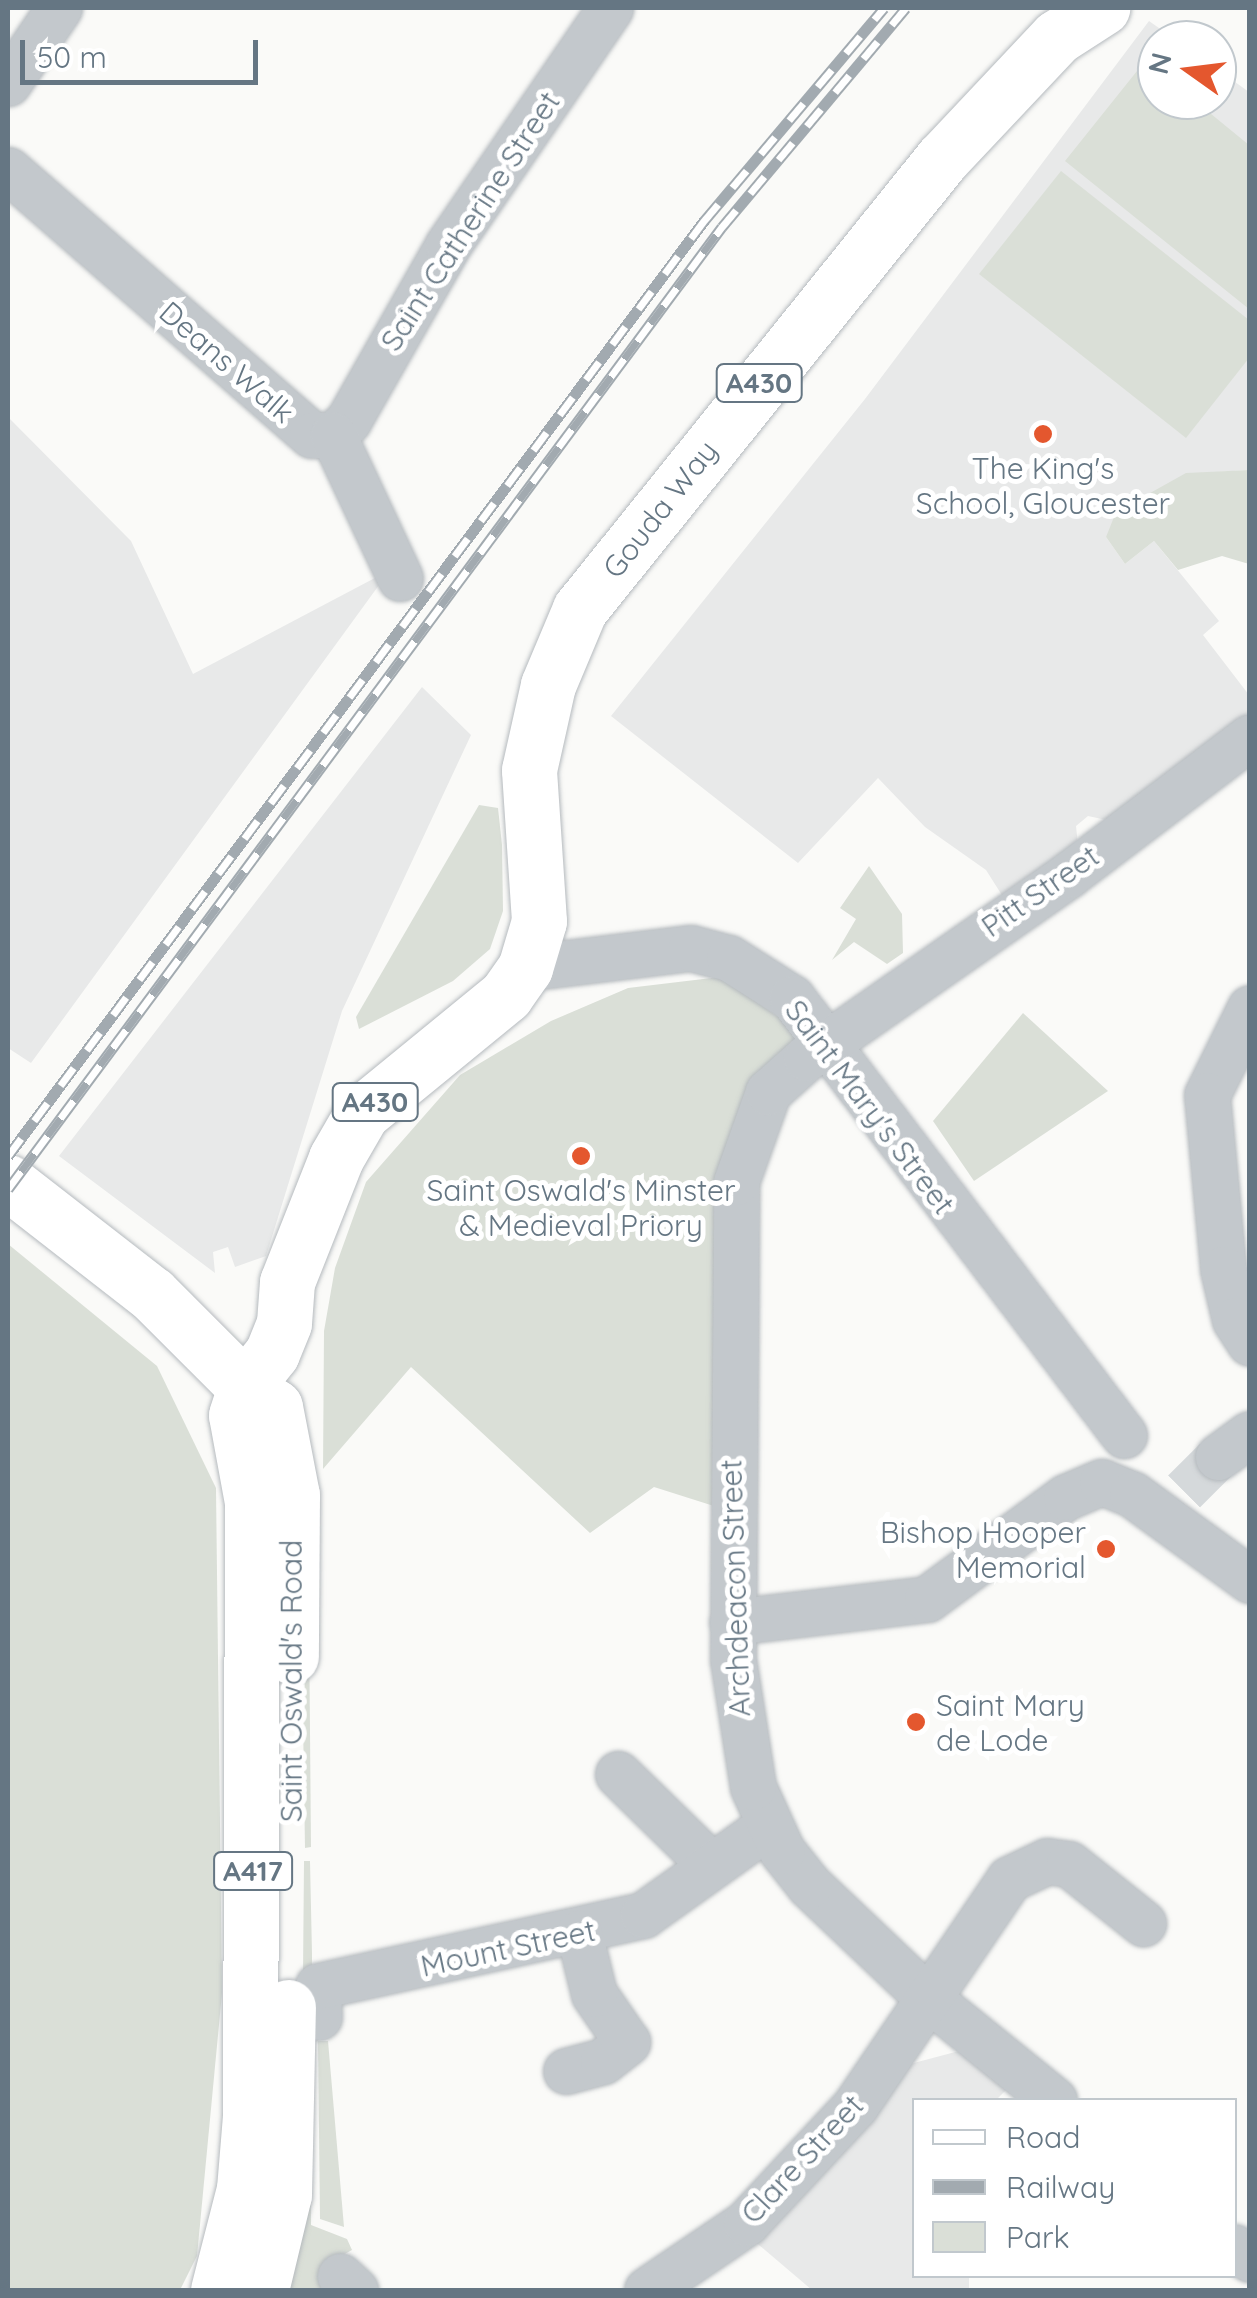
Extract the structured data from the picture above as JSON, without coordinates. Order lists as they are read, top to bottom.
{
  "streets": {
    "main road": [
      "A430",
      "Gouda Way",
      "Saint Oswald's Road",
      "A417"
    ],
    "street": [
      "Saint Catherine Street",
      "Deans Walk",
      "Pitt Street",
      "Saint Mary's Street",
      "Archdeacon Street",
      "Mount Street",
      "Clare Street"
    ]
  },
  "crossings": [
    ["Saint Catherine Street", "Deans Walk"],
    ["A430", "Gouda Way"],
    ["A430", "Saint Mary's Street"],
    ["A430", "Saint Oswald's Road"],
    ["Gouda Way", "Saint Mary's Street"],
    ["Pitt Street", "Saint Mary's Street"],
    ["Pitt Street", "Archdeacon Street"],
    ["Saint Mary's Street", "Archdeacon Street"],
    ["Archdeacon Street", "Mount Street"],
    ["Archdeacon Street", "Clare Street"]
  ],
  "places": [
    "The King's School, Gloucester",
    "Saint Oswald's Minster & Medieval Priory",
    "Bishop Hooper Memorial",
    "Saint Mary de Lode"
  ],
  "legend": ["Road", "Railway", "Park"],
  "scale_bar": "50 m",
  "north": "left"
}
